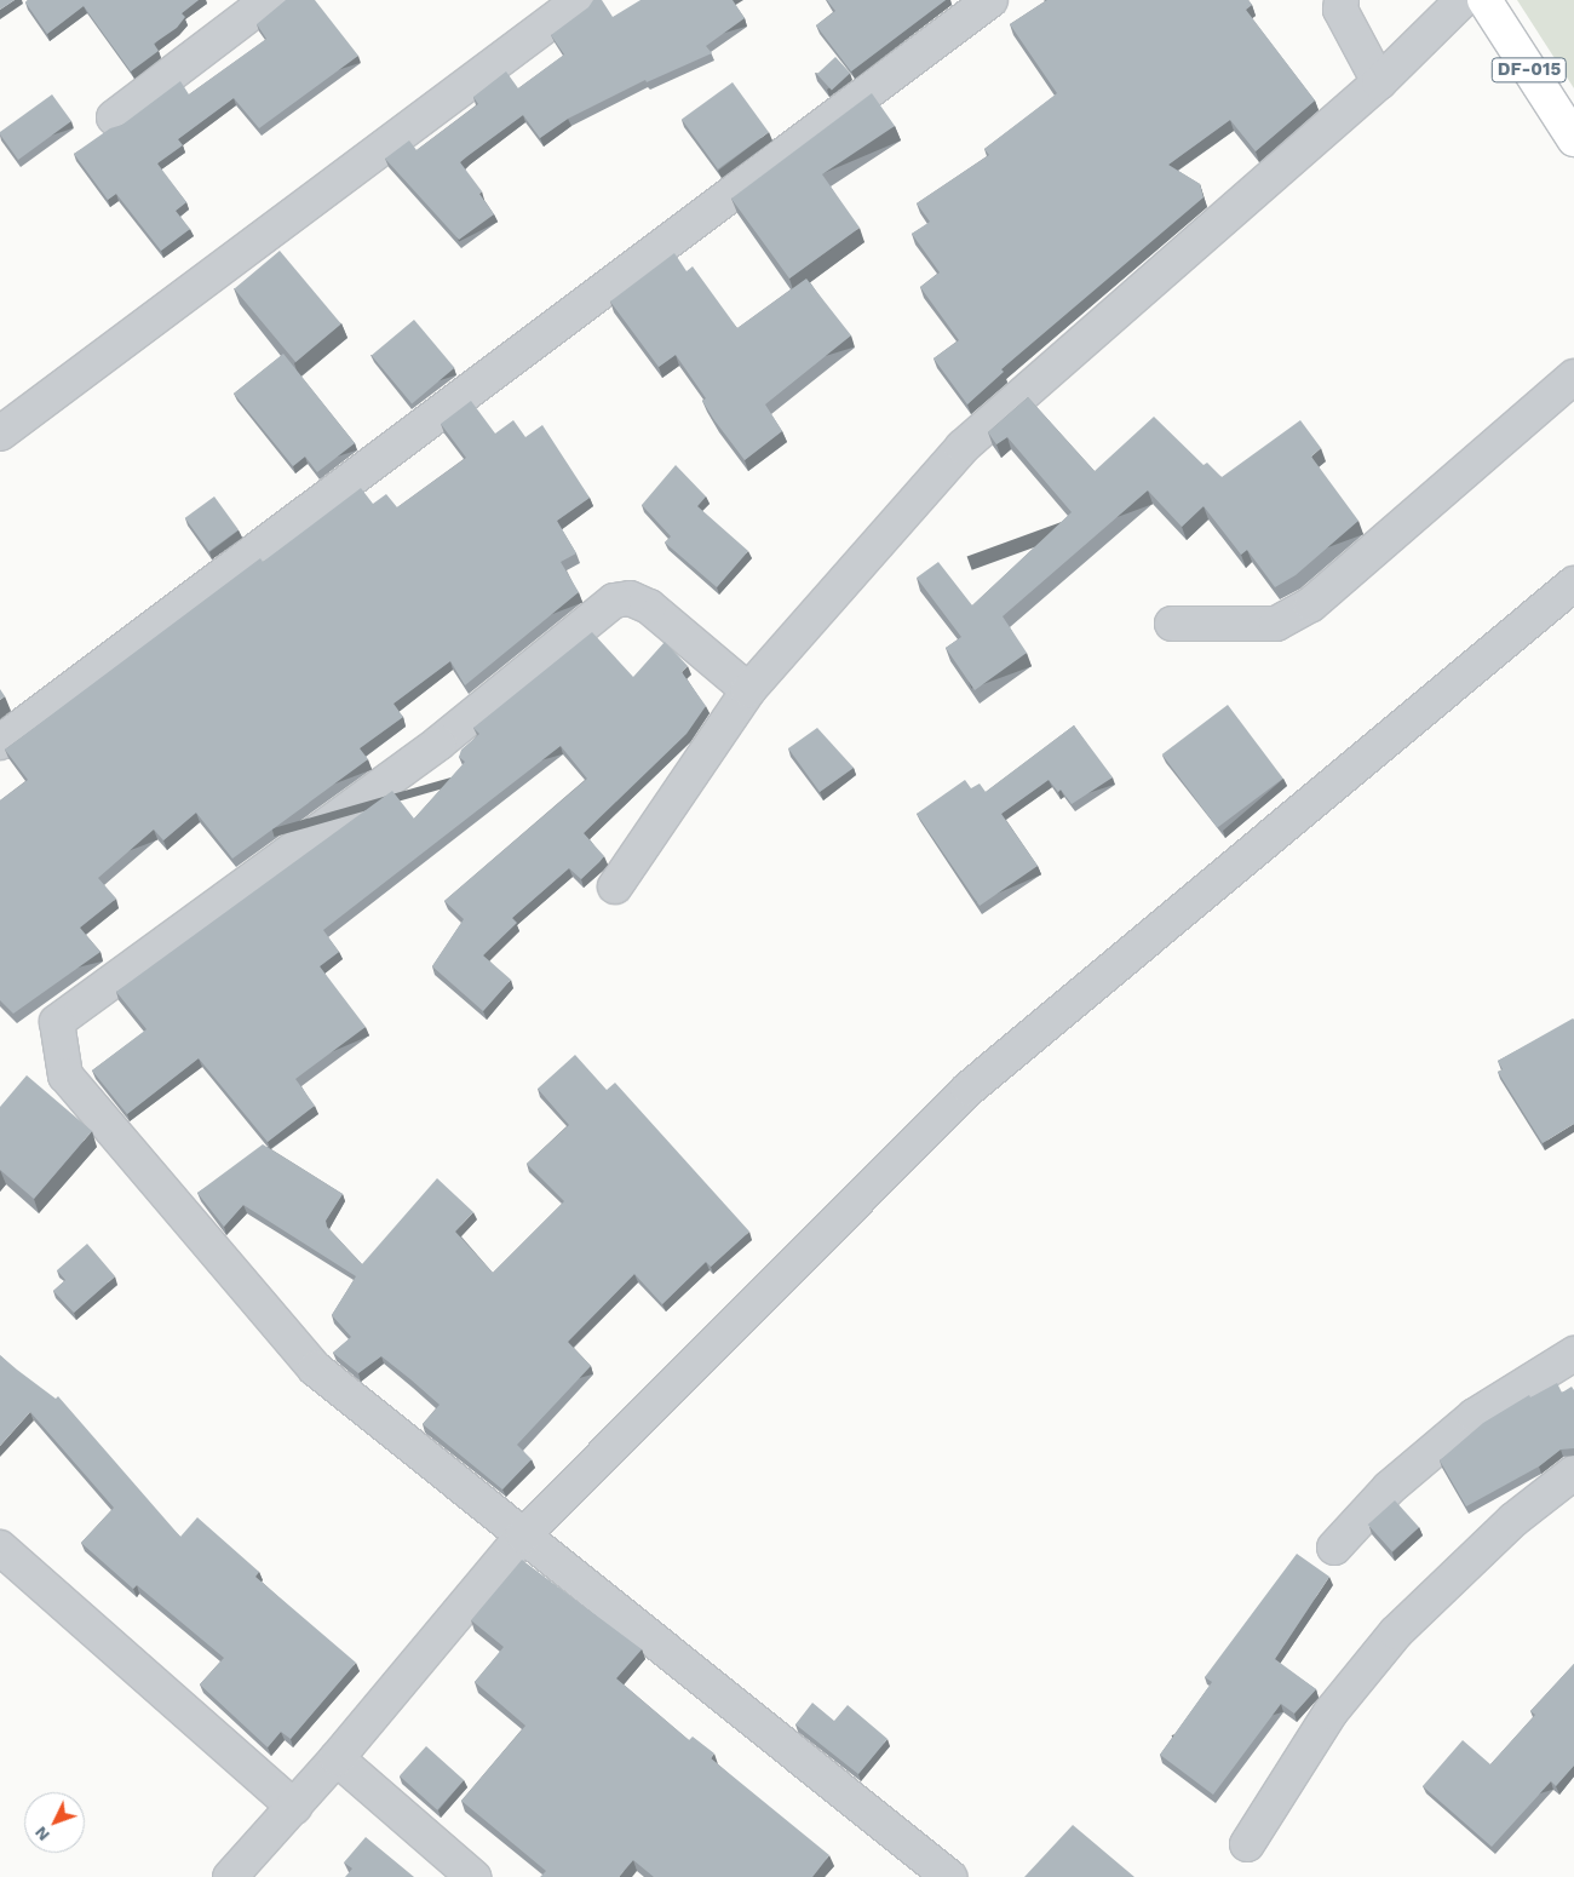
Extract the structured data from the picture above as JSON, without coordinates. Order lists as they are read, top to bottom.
{
  "streets": {
    "main road": ["DF-015"]
  },
  "north": "bottom left"
}
